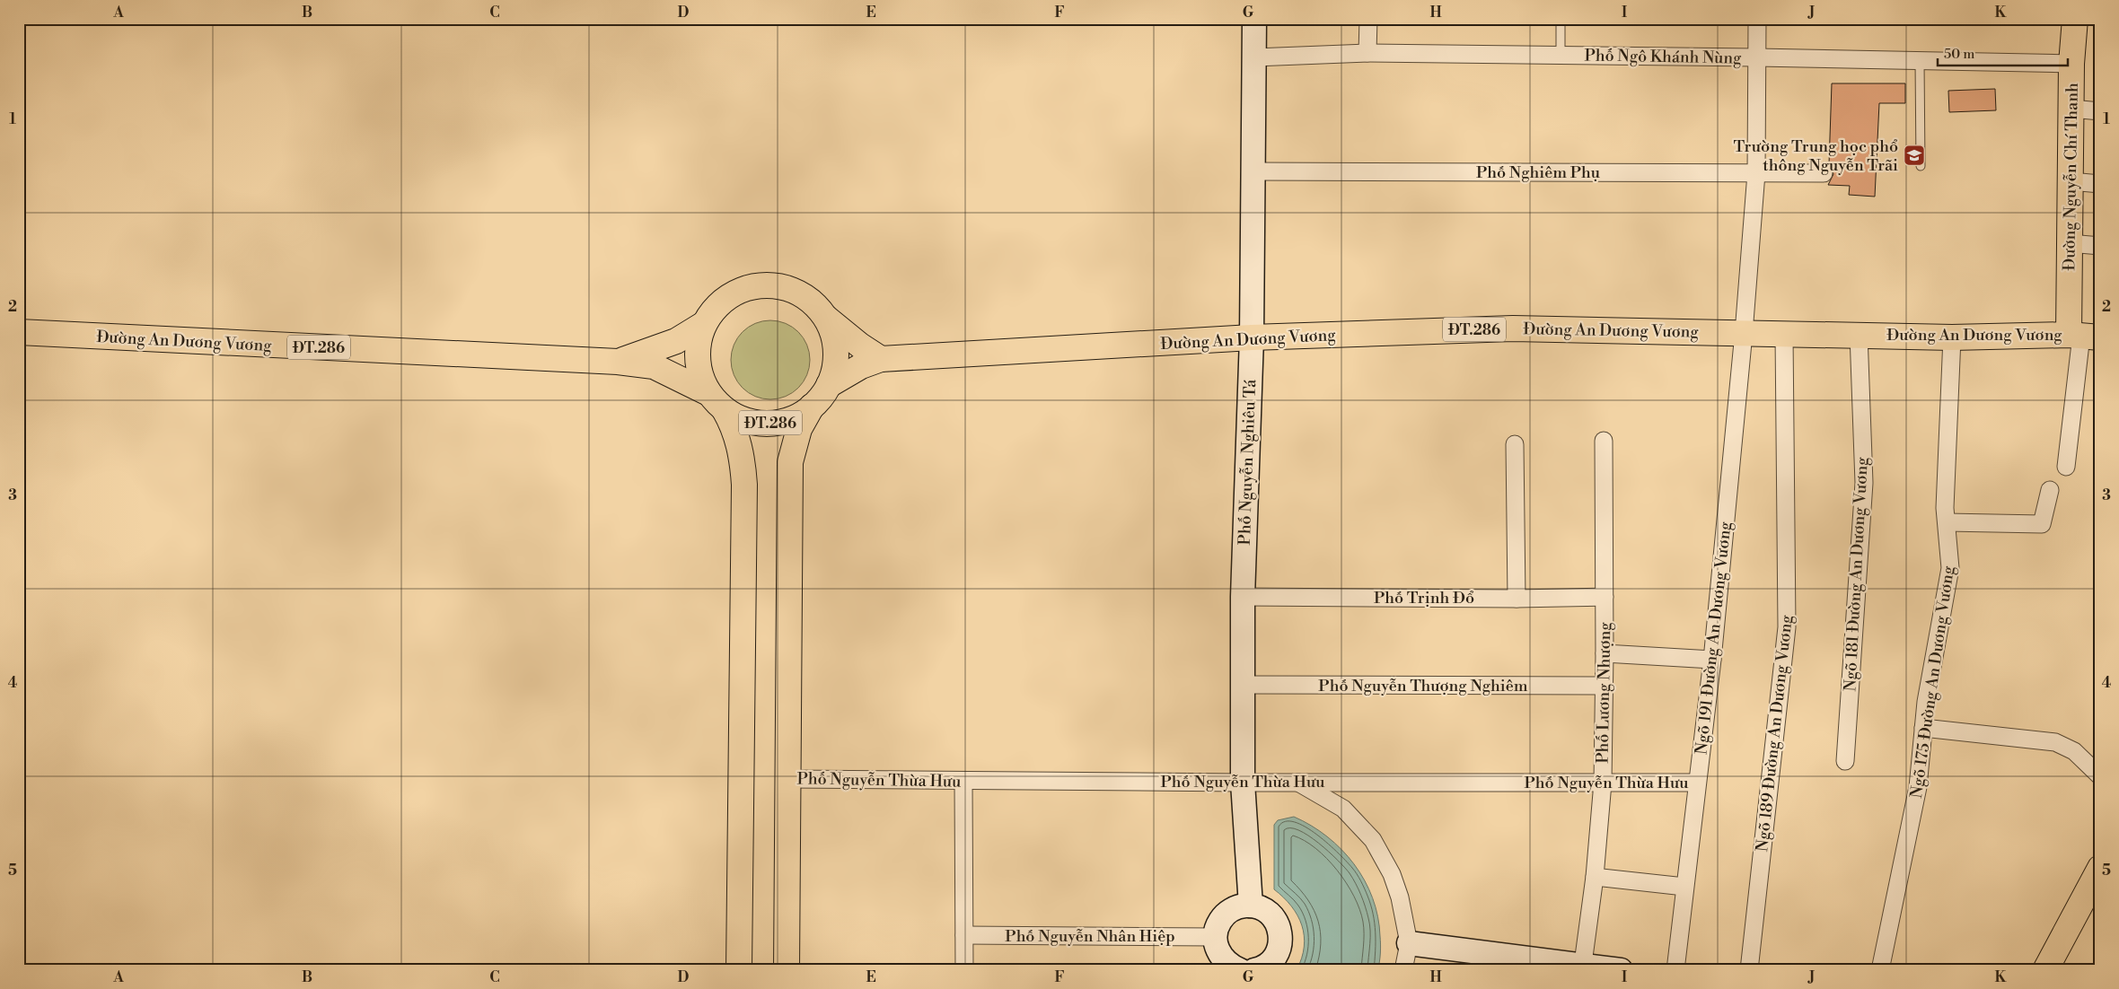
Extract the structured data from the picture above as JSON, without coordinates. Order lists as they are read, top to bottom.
{
  "streets": {
    "main road": ["Đường Nguyễn Chí Thanh", "ĐT.286", "Đường An Dương Vương"],
    "street": [
      "Phố Ngô Khánh Nùng",
      "Phố Nghiêm Phụ",
      "Phố Nguyễn Nghiêu Tá",
      "Ngõ 181 Đường An Dương Vương",
      "Phố Trịnh Đổ",
      "Ngõ 191 Đường An Dương Vương",
      "Ngõ 175 Đường An Dương Vương",
      "Phố Nguyễn Thượng Nghiêm",
      "Phố Lương Nhượng",
      "Ngõ 189 Đường An Dương Vương",
      "Phố Nguyễn Thừa Hưu",
      "Phố Nguyễn Nhân Hiệp"
    ]
  },
  "crossings": [
    ["Phố Ngô Khánh Nùng", "Đường Nguyễn Chí Thanh"],
    ["Phố Ngô Khánh Nùng", "Phố Nguyễn Nghiêu Tá"],
    ["Phố Ngô Khánh Nùng", "Ngõ 191 Đường An Dương Vương"],
    ["Phố Nghiêm Phụ", "Phố Nguyễn Nghiêu Tá"],
    ["Phố Nghiêm Phụ", "Ngõ 191 Đường An Dương Vương"],
    ["Đường Nguyễn Chí Thanh", "Đường An Dương Vương"],
    ["ĐT.286", "Đường An Dương Vương"],
    ["Đường An Dương Vương", "Phố Nguyễn Nghiêu Tá"],
    ["Đường An Dương Vương", "Ngõ 181 Đường An Dương Vương"],
    ["Đường An Dương Vương", "Ngõ 191 Đường An Dương Vương"],
    ["Đường An Dương Vương", "Ngõ 175 Đường An Dương Vương"],
    ["Đường An Dương Vương", "Ngõ 189 Đường An Dương Vương"],
    ["Phố Nguyễn Nghiêu Tá", "Phố Trịnh Đổ"],
    ["Phố Nguyễn Nghiêu Tá", "Phố Nguyễn Thượng Nghiêm"],
    ["Phố Nguyễn Nghiêu Tá", "Phố Nguyễn Thừa Hưu"],
    ["Phố Trịnh Đổ", "Phố Lương Nhượng"],
    ["Ngõ 191 Đường An Dương Vương", "Phố Nguyễn Thừa Hưu"],
    ["Phố Nguyễn Thượng Nghiêm", "Phố Lương Nhượng"],
    ["Phố Lương Nhượng", "Phố Nguyễn Thừa Hưu"]
  ],
  "places": {
    "school or university": ["Trường Trung học phổ thông Nguyễn Trãi"]
  },
  "scale_bar": "50 m",
  "grid": {
    "columns": [
      "A",
      "B",
      "C",
      "D",
      "E",
      "F",
      "G",
      "H",
      "I",
      "J",
      "K"
    ],
    "rows": [
      "1",
      "2",
      "3",
      "4",
      "5"
    ]
  }
}
